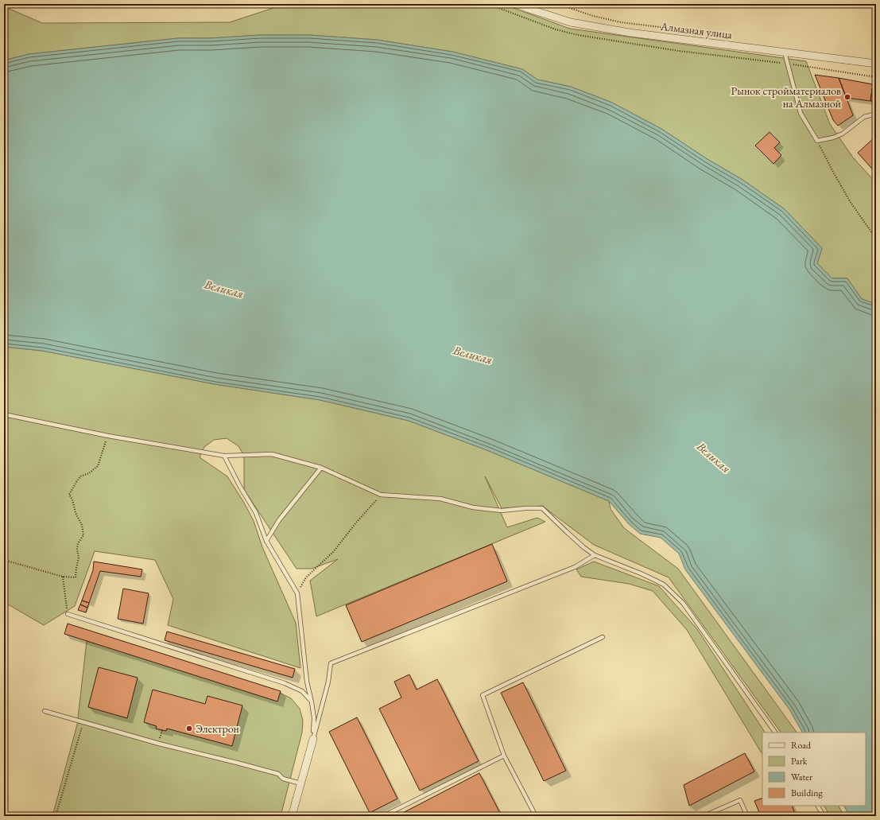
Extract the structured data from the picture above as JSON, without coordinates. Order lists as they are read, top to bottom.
{
  "streets": {
    "street": ["Алмазная улица"]
  },
  "water": ["Великая"],
  "places": ["Рынок стройматериалов на Алмазной", "Электрон"],
  "legend": [
    "Road",
    "Park",
    "Water",
    "Building"
  ]
}
